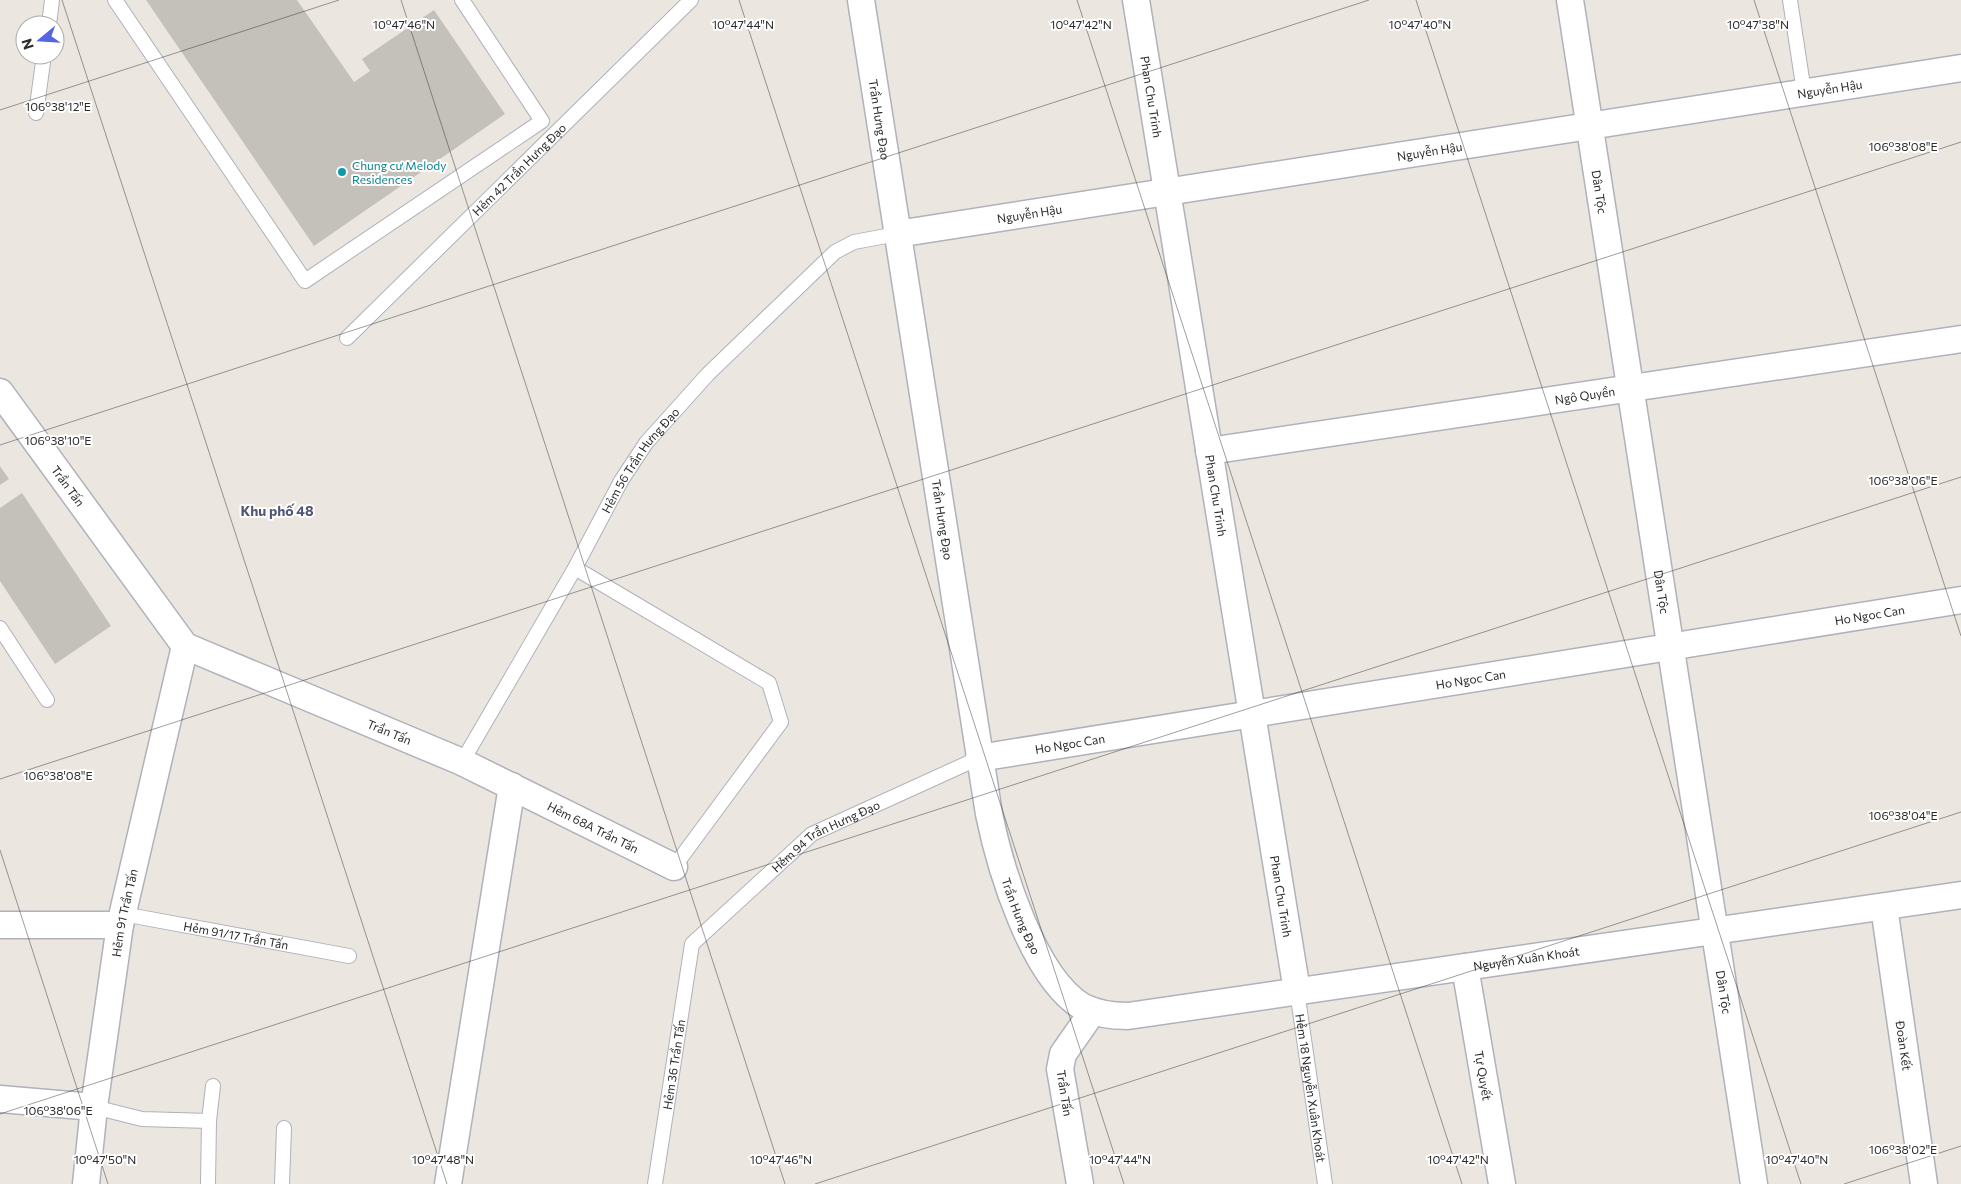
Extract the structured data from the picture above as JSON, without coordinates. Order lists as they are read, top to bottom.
{
  "streets": {
    "street": [
      "Nguyễn Hậu",
      "Phan Chu Trinh",
      "Trần Hưng Đạo",
      "Dân Tộc",
      "Ngô Quyền",
      "Trần Tấn",
      "Ho Ngoc Can",
      "Hẻm 68A Trần Tấn",
      "Hẻm 91 Trần Tấn",
      "Nguyễn Xuân Khoát",
      "Đoàn Kết",
      "Tự Quyết"
    ],
    "lane": [
      "Hẻm 42 Trần Hưng Đạo",
      "Hẻm 56 Trần Hưng Đạo",
      "Hẻm 94 Trần Hưng Đạo",
      "Hẻm 91/17 Trần Tấn",
      "Hẻm 36 Trần Tấn",
      "Hẻm 18 Nguyễn Xuân Khoát"
    ]
  },
  "crossings": [
    ["Nguyễn Hậu", "Phan Chu Trinh"],
    ["Nguyễn Hậu", "Trần Hưng Đạo"],
    ["Nguyễn Hậu", "Dân Tộc"],
    ["Nguyễn Hậu", "Hẻm 56 Trần Hưng Đạo"],
    ["Phan Chu Trinh", "Ngô Quyền"],
    ["Phan Chu Trinh", "Ho Ngoc Can"],
    ["Phan Chu Trinh", "Nguyễn Xuân Khoát"],
    ["Phan Chu Trinh", "Hẻm 18 Nguyễn Xuân Khoát"],
    ["Trần Hưng Đạo", "Hẻm 56 Trần Hưng Đạo"],
    ["Trần Hưng Đạo", "Trần Tấn"],
    ["Trần Hưng Đạo", "Ho Ngoc Can"],
    ["Trần Hưng Đạo", "Hẻm 94 Trần Hưng Đạo"],
    ["Trần Hưng Đạo", "Nguyễn Xuân Khoát"],
    ["Dân Tộc", "Ngô Quyền"],
    ["Dân Tộc", "Ho Ngoc Can"],
    ["Dân Tộc", "Nguyễn Xuân Khoát"],
    ["Hẻm 56 Trần Hưng Đạo", "Trần Tấn"],
    ["Trần Tấn", "Hẻm 68A Trần Tấn"],
    ["Trần Tấn", "Hẻm 91 Trần Tấn"],
    ["Trần Tấn", "Nguyễn Xuân Khoát"],
    ["Ho Ngoc Can", "Hẻm 94 Trần Hưng Đạo"],
    ["Hẻm 94 Trần Hưng Đạo", "Hẻm 36 Trần Tấn"],
    ["Hẻm 91 Trần Tấn", "Hẻm 91/17 Trần Tấn"],
    ["Nguyễn Xuân Khoát", "Đoàn Kết"],
    ["Nguyễn Xuân Khoát", "Tự Quyết"],
    ["Nguyễn Xuân Khoát", "Hẻm 18 Nguyễn Xuân Khoát"]
  ],
  "districts": ["Khu phố 48"],
  "places": ["Chung cư Melody Residences"],
  "north": "left",
  "coordinates": [
    "10°47'46\"N",
    "10°47'44\"N",
    "10°47'42\"N",
    "10°47'40\"N",
    "10°47'38\"N",
    "106°38'12\"E",
    "106°38'08\"E",
    "106°38'10\"E",
    "106°38'06\"E",
    "106°38'04\"E",
    "106°38'02\"E",
    "10°47'50\"N",
    "10°47'48\"N"
  ]
}
